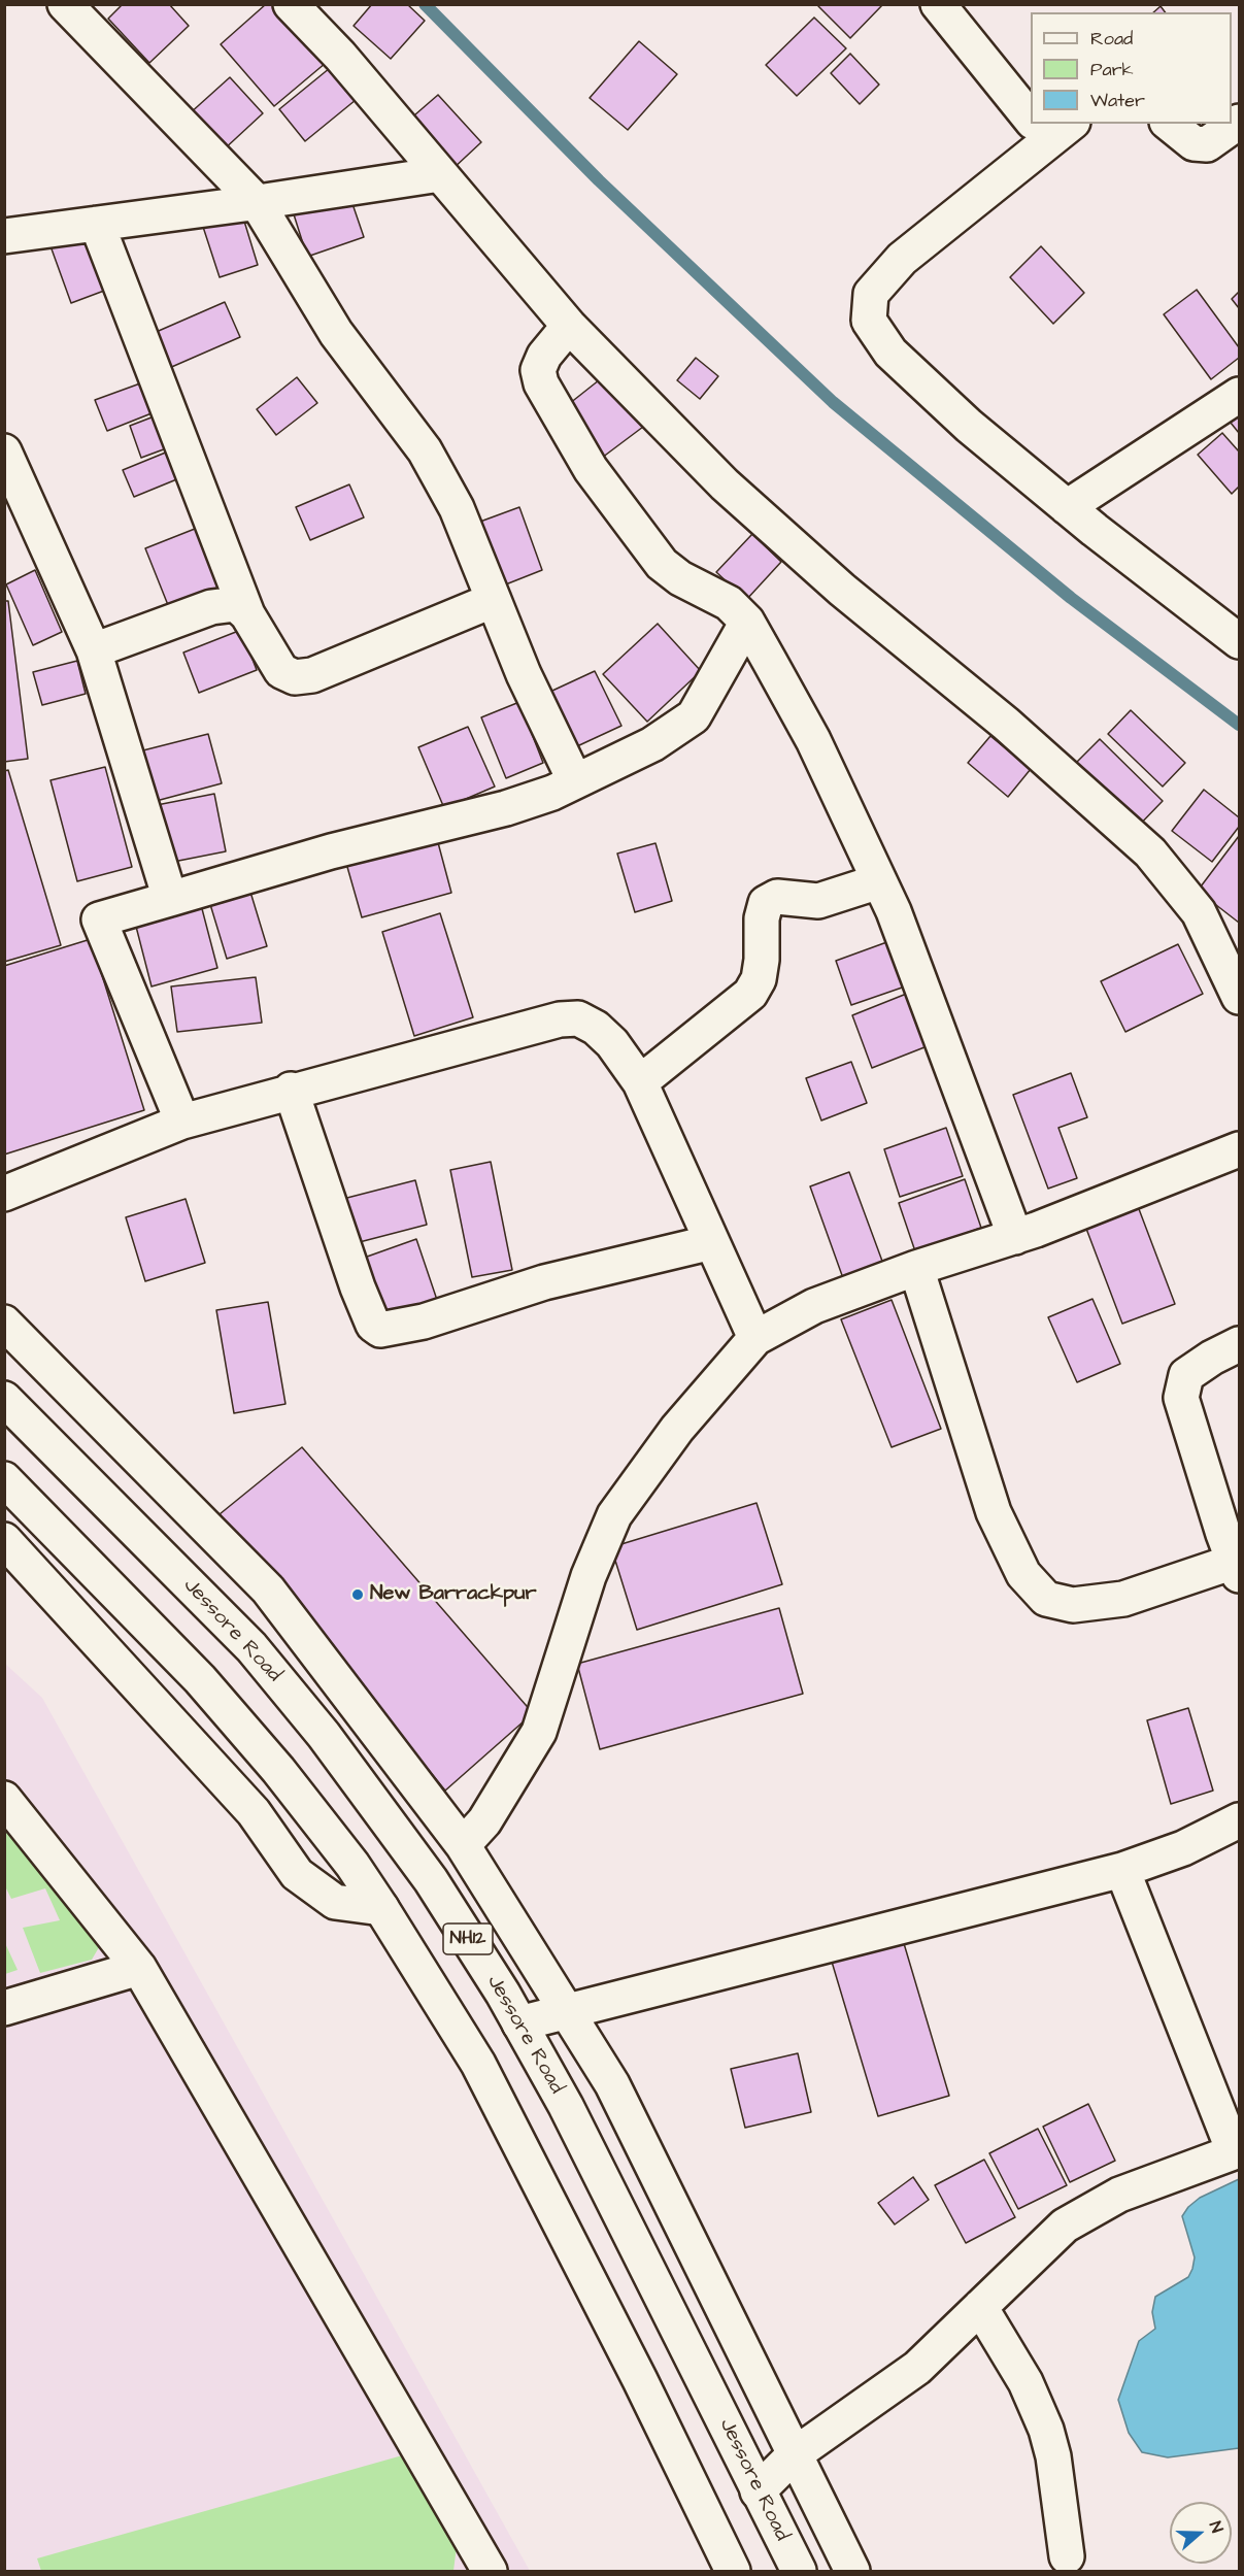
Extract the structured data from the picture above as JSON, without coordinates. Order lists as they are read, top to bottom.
{
  "streets": {
    "main road": ["Jessore Road", "NH12"]
  },
  "places": ["New Barrackpur"],
  "legend": ["Road", "Park", "Water"],
  "north": "right"
}
